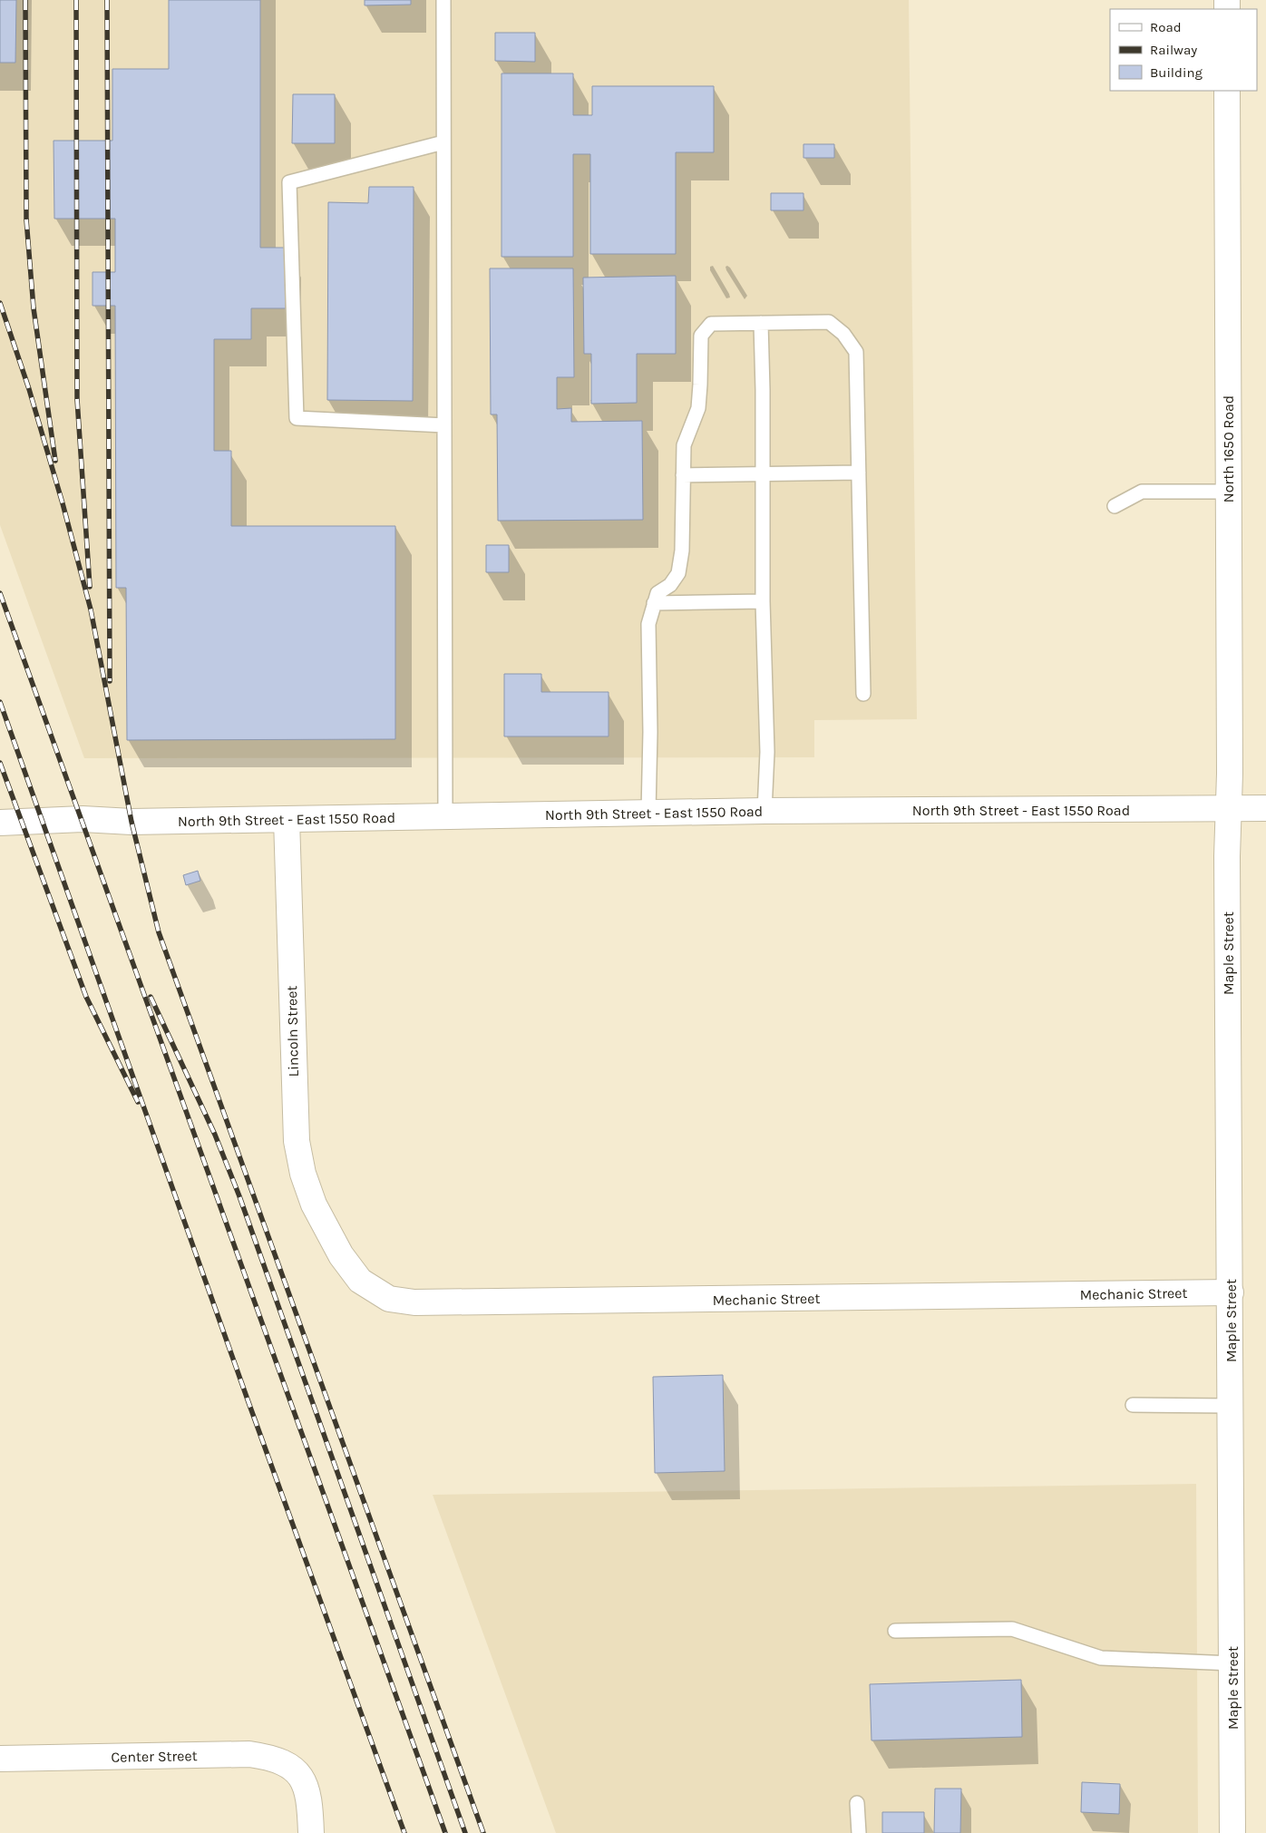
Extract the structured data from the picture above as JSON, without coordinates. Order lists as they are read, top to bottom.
{
  "streets": {
    "street": [
      "North 1650 Road",
      "North 9th Street - East 1550 Road",
      "Maple Street",
      "Lincoln Street",
      "Mechanic Street",
      "Center Street"
    ]
  },
  "crossings": [
    ["North 1650 Road", "North 9th Street - East 1550 Road"],
    ["North 1650 Road", "Maple Street"],
    ["North 9th Street - East 1550 Road", "Maple Street"],
    ["North 9th Street - East 1550 Road", "Lincoln Street"],
    ["Maple Street", "Mechanic Street"],
    ["Lincoln Street", "Mechanic Street"]
  ],
  "legend": ["Road", "Railway", "Building"]
}
